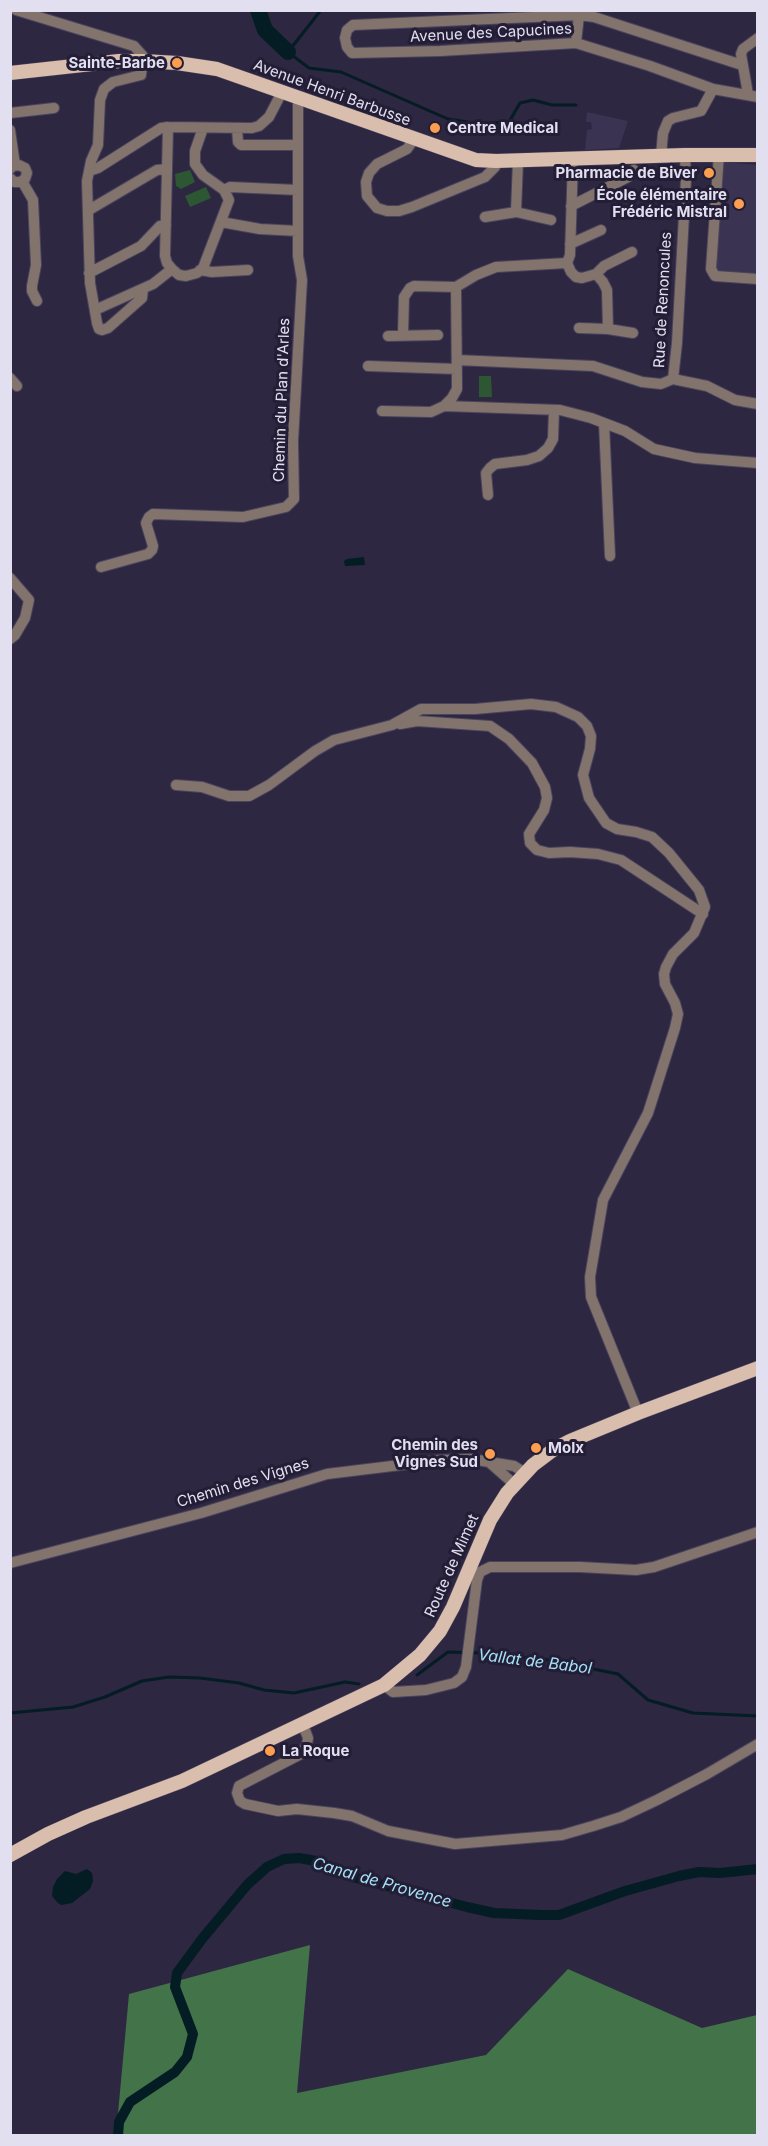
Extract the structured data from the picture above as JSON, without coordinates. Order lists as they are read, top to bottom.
{
  "streets": {
    "main road": ["Avenue Henri Barbusse", "Route de Mimet"],
    "street": [
      "Avenue des Capucines",
      "Rue de Renoncules",
      "Chemin du Plan d'Arles",
      "Chemin des Vignes"
    ]
  },
  "crossings": [
    ["Avenue Henri Barbusse", "Rue de Renoncules"],
    ["Avenue Henri Barbusse", "Chemin du Plan d'Arles"],
    ["Chemin des Vignes", "Route de Mimet"]
  ],
  "water": ["Vallat de Babol", "Canal de Provence"],
  "places": [
    "Sainte-Barbe",
    "Centre Medical",
    "Pharmacie de Biver",
    "École élémentaire Frédéric Mistral",
    "Molx",
    "Chemin des Vignes Sud",
    "La Roque"
  ]
}
